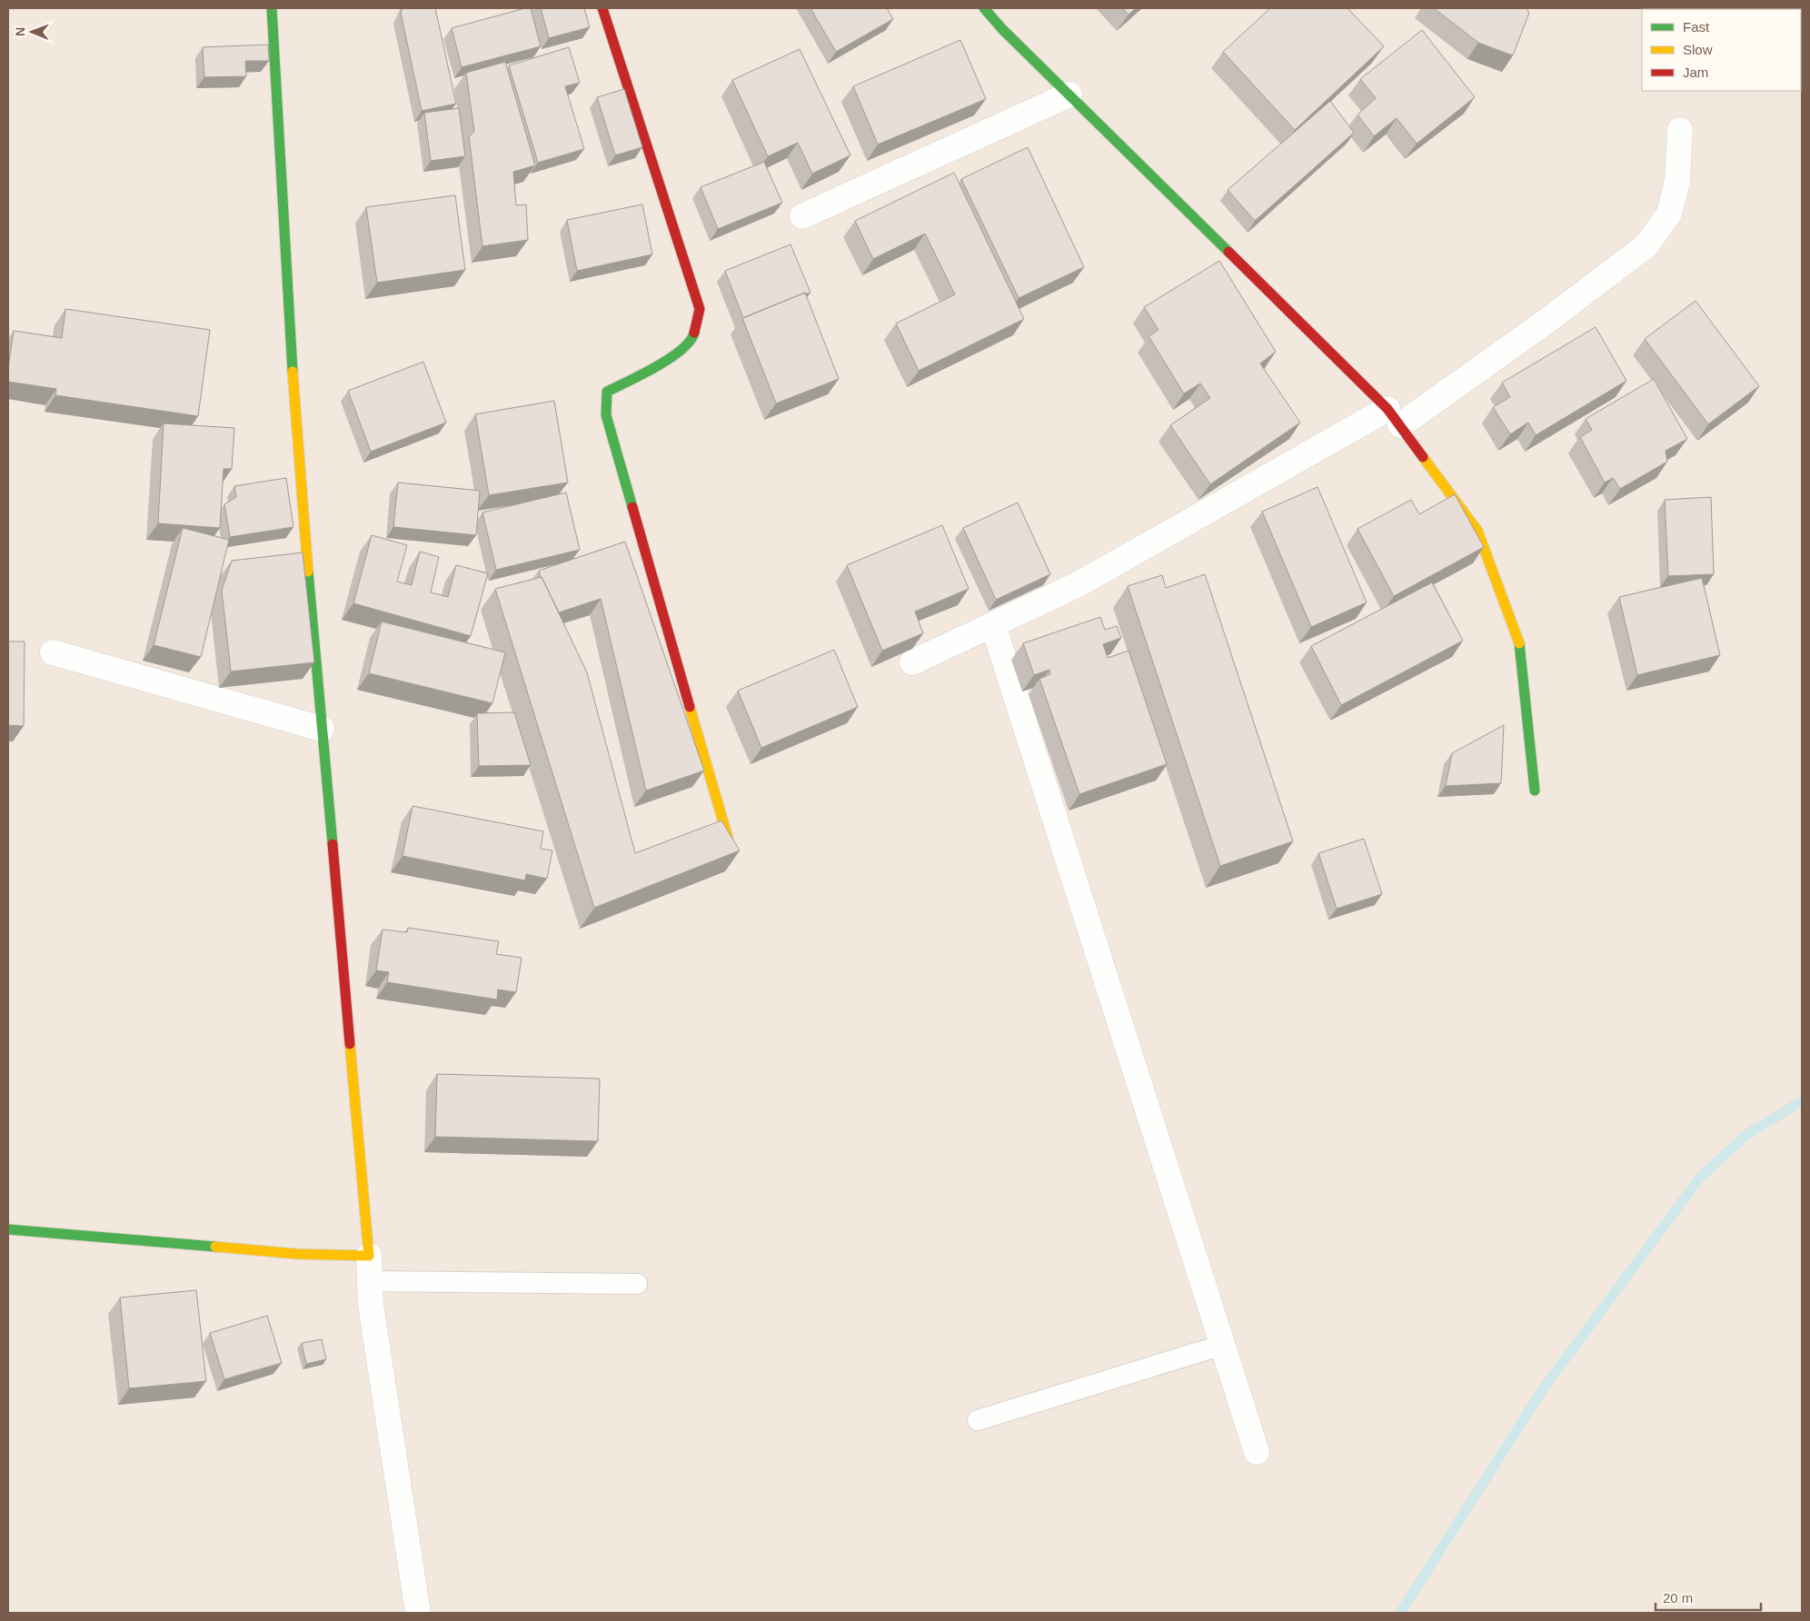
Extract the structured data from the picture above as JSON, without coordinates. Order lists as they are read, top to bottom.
{
  "legend": ["Fast", "Slow", "Jam"],
  "scale_bar": "20 m",
  "north": "left"
}
